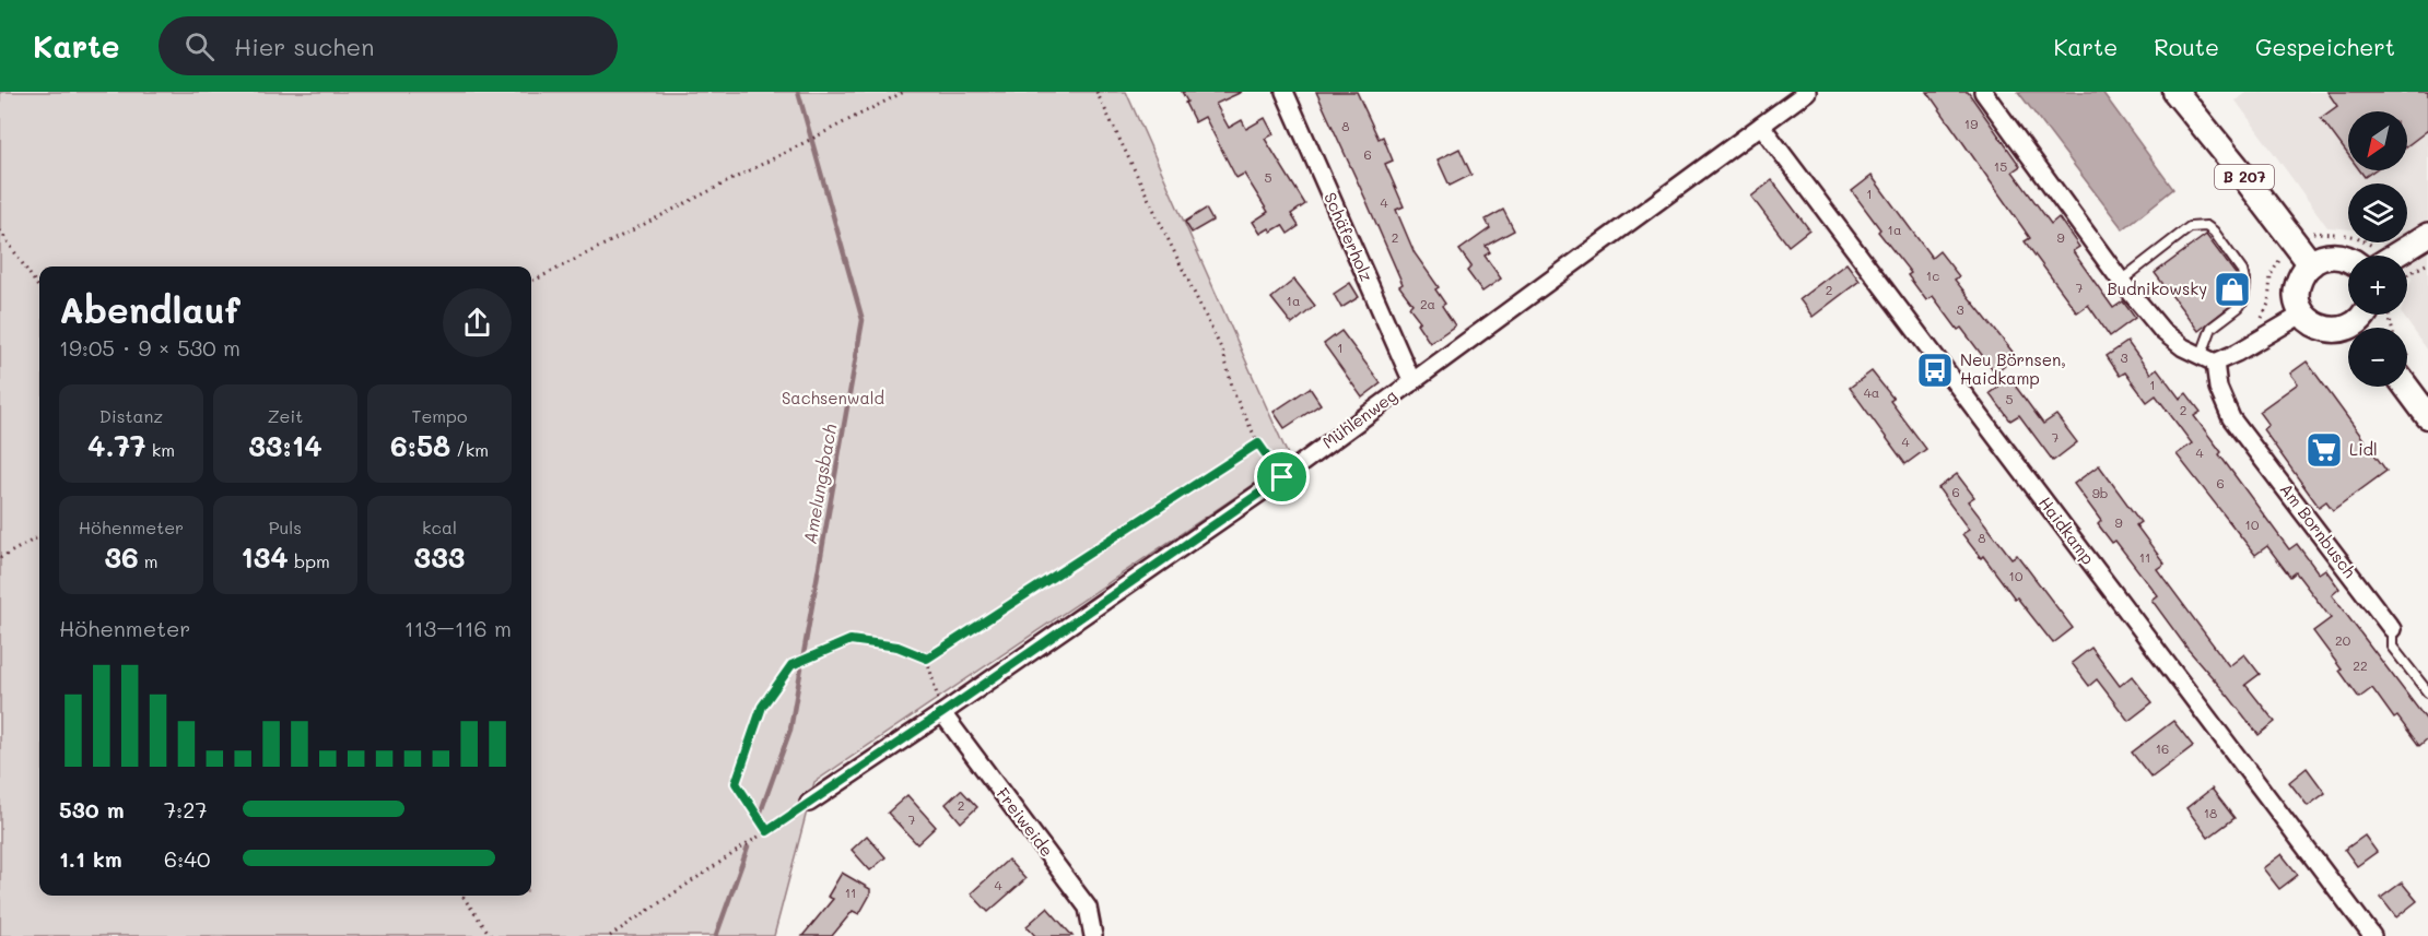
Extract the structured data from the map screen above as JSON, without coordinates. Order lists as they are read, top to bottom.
{
  "streets": {
    "main road": ["B 207"],
    "street": [
      "Schäferholz",
      "Mühlenweg",
      "Haidkamp",
      "Am Bornbusch",
      "Freiweide"
    ]
  },
  "crossings": [
    ["Schäferholz", "Mühlenweg"],
    ["Mühlenweg", "Haidkamp"],
    ["Mühlenweg", "Freiweide"]
  ],
  "water": ["Amelungsbach"],
  "parks": ["Sachsenwald"],
  "places": {
    "shop": ["Budnikowsky"],
    "bus stop": ["Neu Börnsen, Haidkamp"],
    "supermarket": ["Lidl"]
  },
  "house_numbers": [
    "19",
    "8",
    "6",
    "15",
    "5",
    "1",
    "4",
    "1a",
    "2",
    "9",
    "1c",
    "7",
    "2",
    "1a",
    "2a",
    "3",
    "1",
    "3",
    "1",
    "4a",
    "5",
    "2",
    "7",
    "4",
    "4",
    "6",
    "6",
    "9b",
    "9",
    "10",
    "8",
    "11",
    "10",
    "20",
    "22",
    "16",
    "2",
    "18",
    "7",
    "4",
    "11"
  ],
  "north": "bottom left",
  "page": {
    "header": "Karte",
    "search": "Hier suchen",
    "nav": ["Karte", "Route", "Gespeichert"],
    "map_buttons": ["+", "−"],
    "heading": ["Abendlauf", "19:05 · 9 × 530 m"],
    "stats": [
      ["Distanz", "4.77 km"],
      ["Zeit", "33:14"],
      ["Tempo", "6:58 /km"],
      ["Höhenmeter", "36 m"],
      ["Puls", "134 bpm"],
      ["kcal", "333"]
    ],
    "chart": ["Höhenmeter", "113–116 m"],
    "list": [
      {
        "name": "530 m",
        "note": "7:27"
      },
      {
        "name": "1.1 km",
        "note": "6:40"
      }
    ]
  }
}
